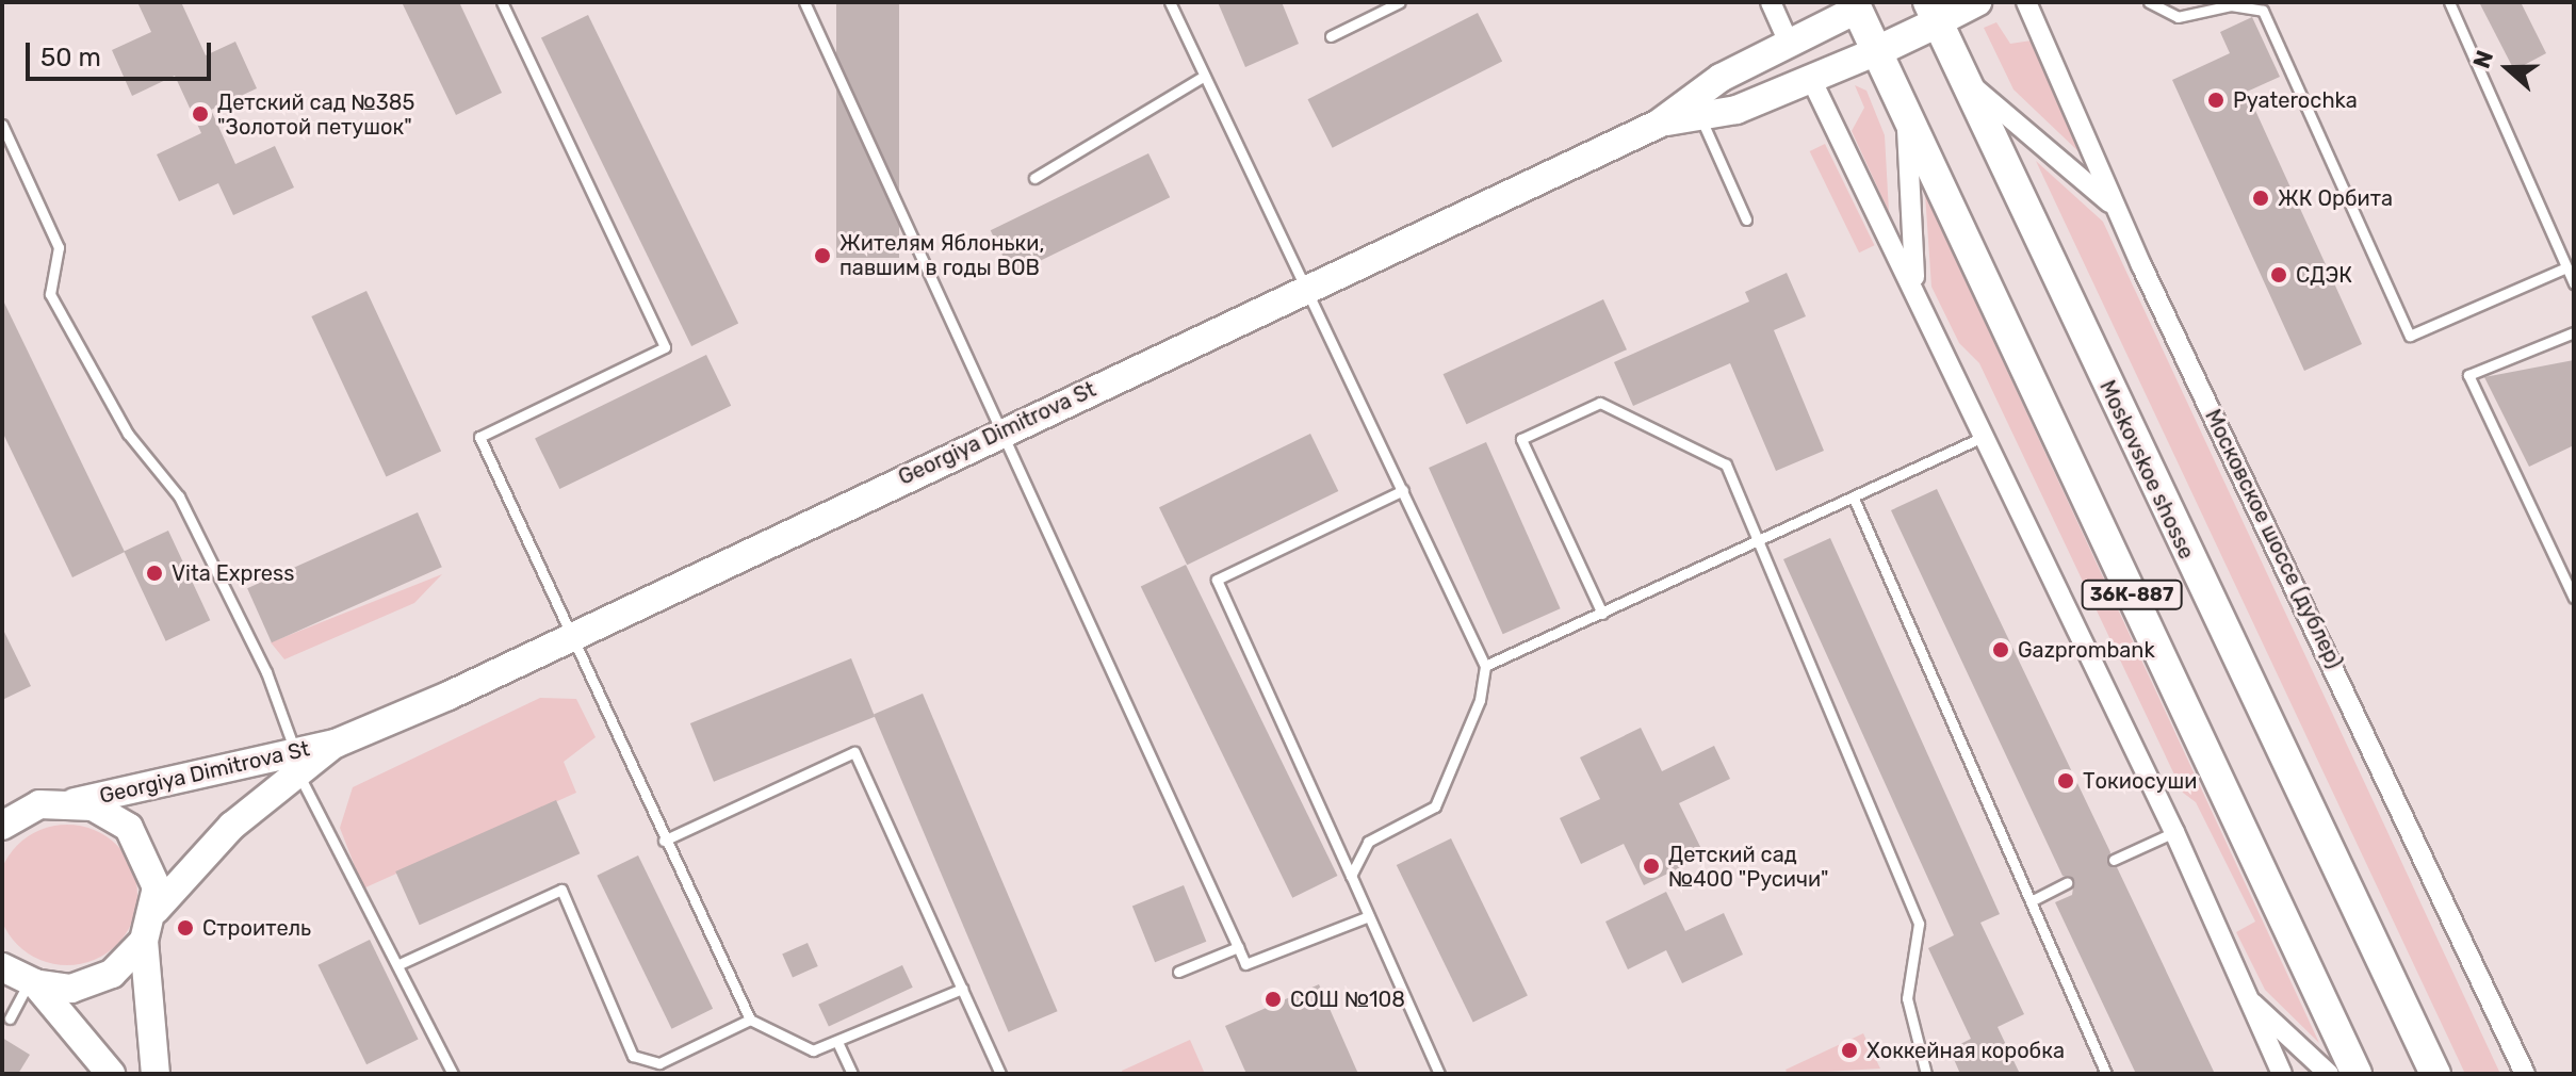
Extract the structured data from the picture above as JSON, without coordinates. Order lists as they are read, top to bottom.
{
  "streets": {
    "main road": ["Georgiya Dimitrova St", "Moskovskoe shosse", "36К-887"],
    "street": ["Московское шоссе (дублер)"]
  },
  "crossings": [
    ["Georgiya Dimitrova St", "Moskovskoe shosse"],
    ["Georgiya Dimitrova St", "36К-887"]
  ],
  "places": [
    "Pyaterochka",
    "Детский сад №385 \"Золотой петушок\"",
    "ЖК Орбита",
    "Жителям Яблоньки, павшим в годы ВОВ",
    "СДЭК",
    "Vita Express",
    "Gazprombank",
    "Токиосуши",
    "Детский сад №400 \"Русичи\"",
    "Строитель",
    "СОШ №108",
    "Хоккейная коробка"
  ],
  "scale_bar": "50 m",
  "north": "left"
}
